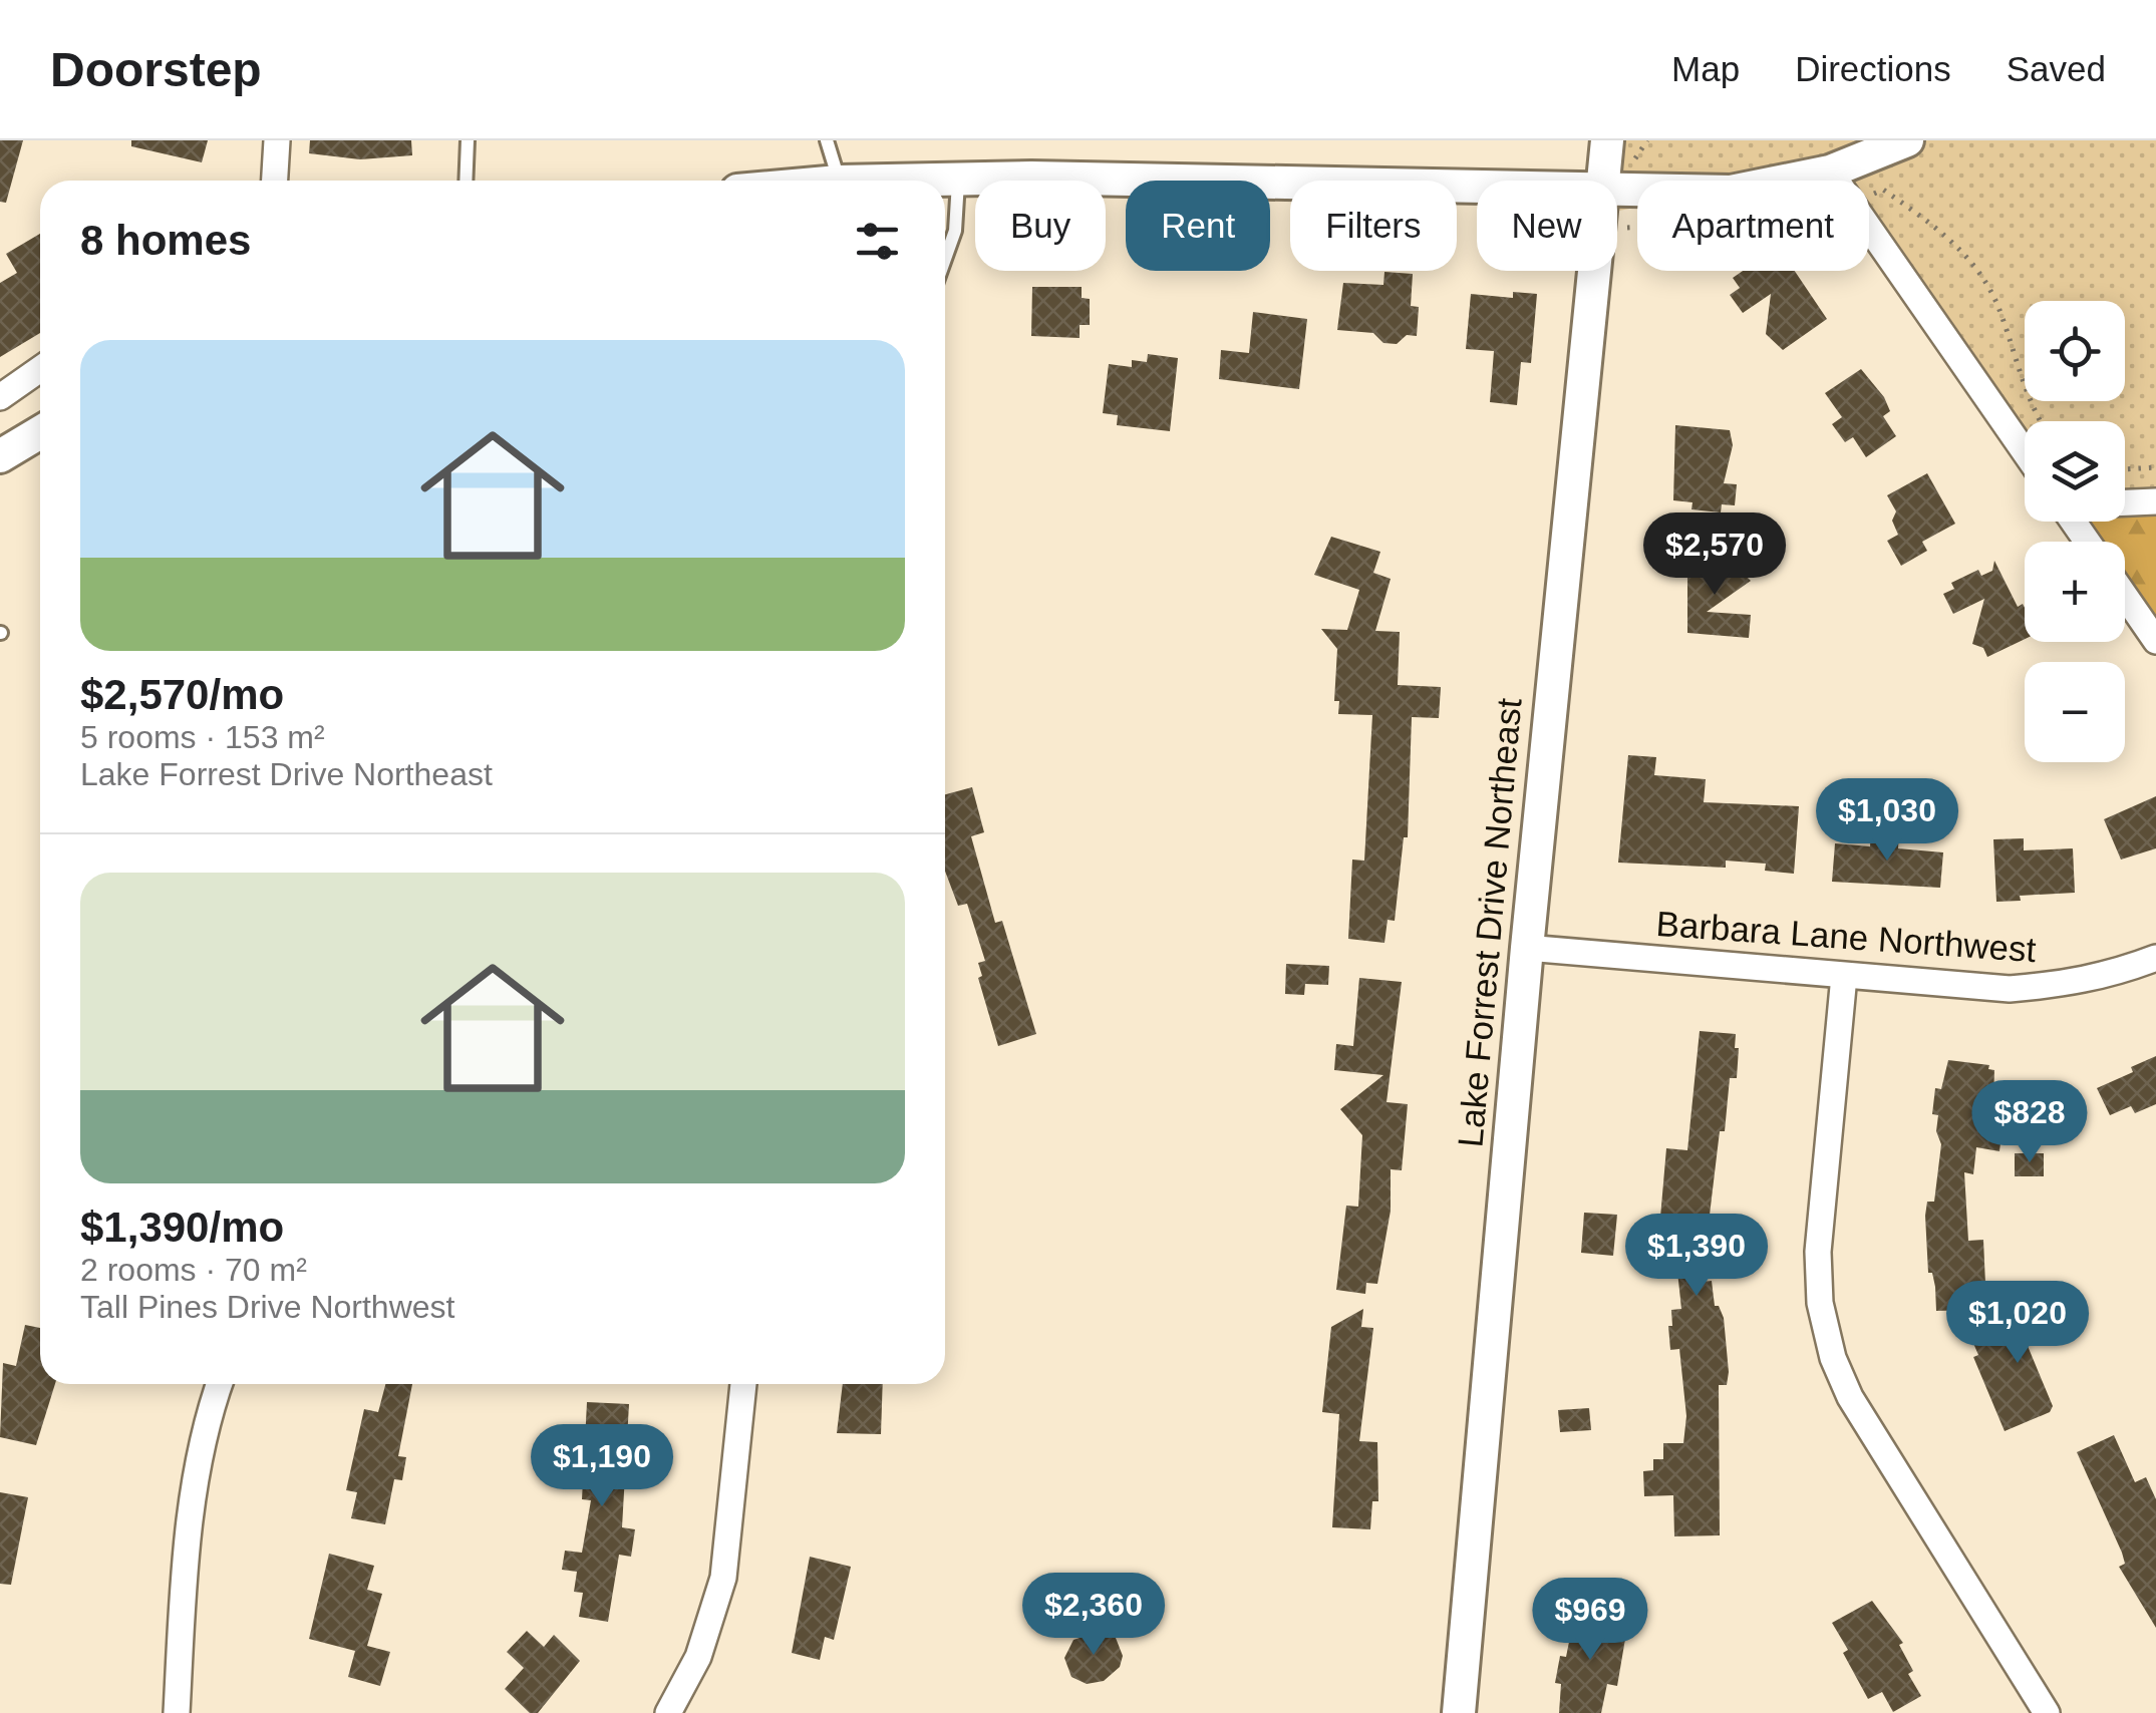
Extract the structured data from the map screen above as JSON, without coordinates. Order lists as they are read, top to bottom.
{
  "streets": {
    "street": ["Lake Forrest Drive Northeast", "Barbara Lane Northwest"]
  },
  "crossings": [
    ["Lake Forrest Drive Northeast", "Barbara Lane Northwest"]
  ],
  "page": {
    "header": "Doorstep",
    "nav": ["Map", "Directions", "Saved"],
    "chip": [
      "Buy",
      "Rent",
      "Filters",
      "New",
      "Apartment"
    ],
    "heading": "8 homes",
    "map_buttons": ["+", "−"],
    "list": [
      {
        "name": "$2,570/mo",
        "note": "5 rooms · 153 m² · Lake Forrest Drive Northeast"
      },
      {
        "name": "$1,390/mo",
        "note": "2 rooms · 70 m² · Tall Pines Drive Northwest"
      }
    ],
    "price": [
      "$2,570",
      "$1,030",
      "$828",
      "$1,390",
      "$1,020",
      "$1,190",
      "$2,360",
      "$969"
    ]
  }
}
